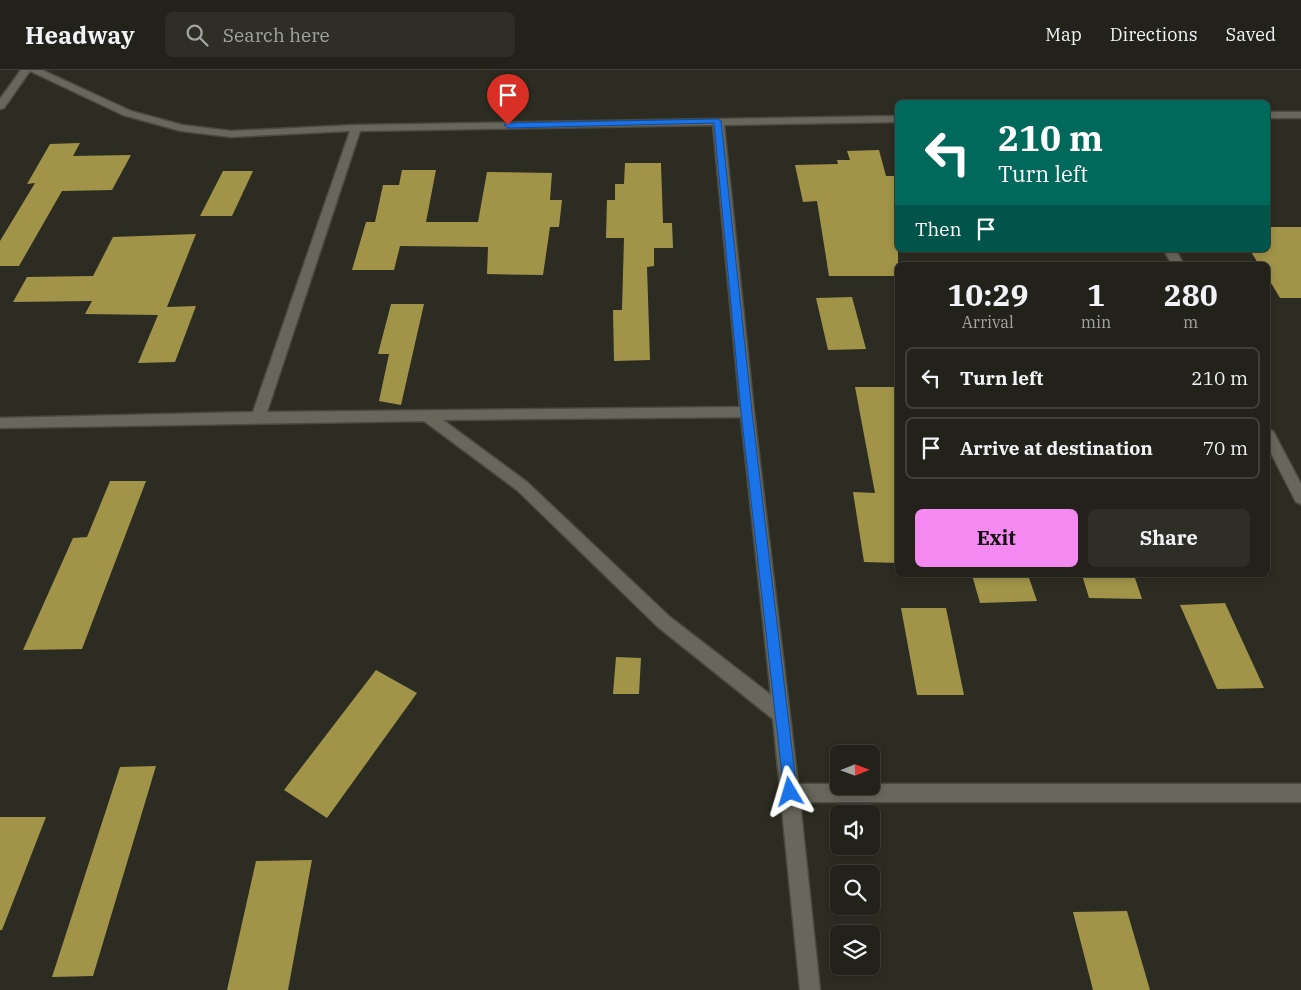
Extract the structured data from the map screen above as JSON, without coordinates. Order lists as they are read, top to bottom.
{
  "north": "right",
  "page": {
    "header": "Headway",
    "search": "Search here",
    "nav": ["Map", "Directions", "Saved"],
    "turn": ["210 m", "Turn left"],
    "then": "Then",
    "eta": [
      "10:29",
      "Arrival",
      "1",
      "min",
      "280",
      "m"
    ],
    "list": [
      {
        "name": "Turn left",
        "value": "210 m"
      },
      {
        "name": "Arrive at destination",
        "value": "70 m"
      }
    ],
    "buttons": ["Exit", "Share"]
  }
}
